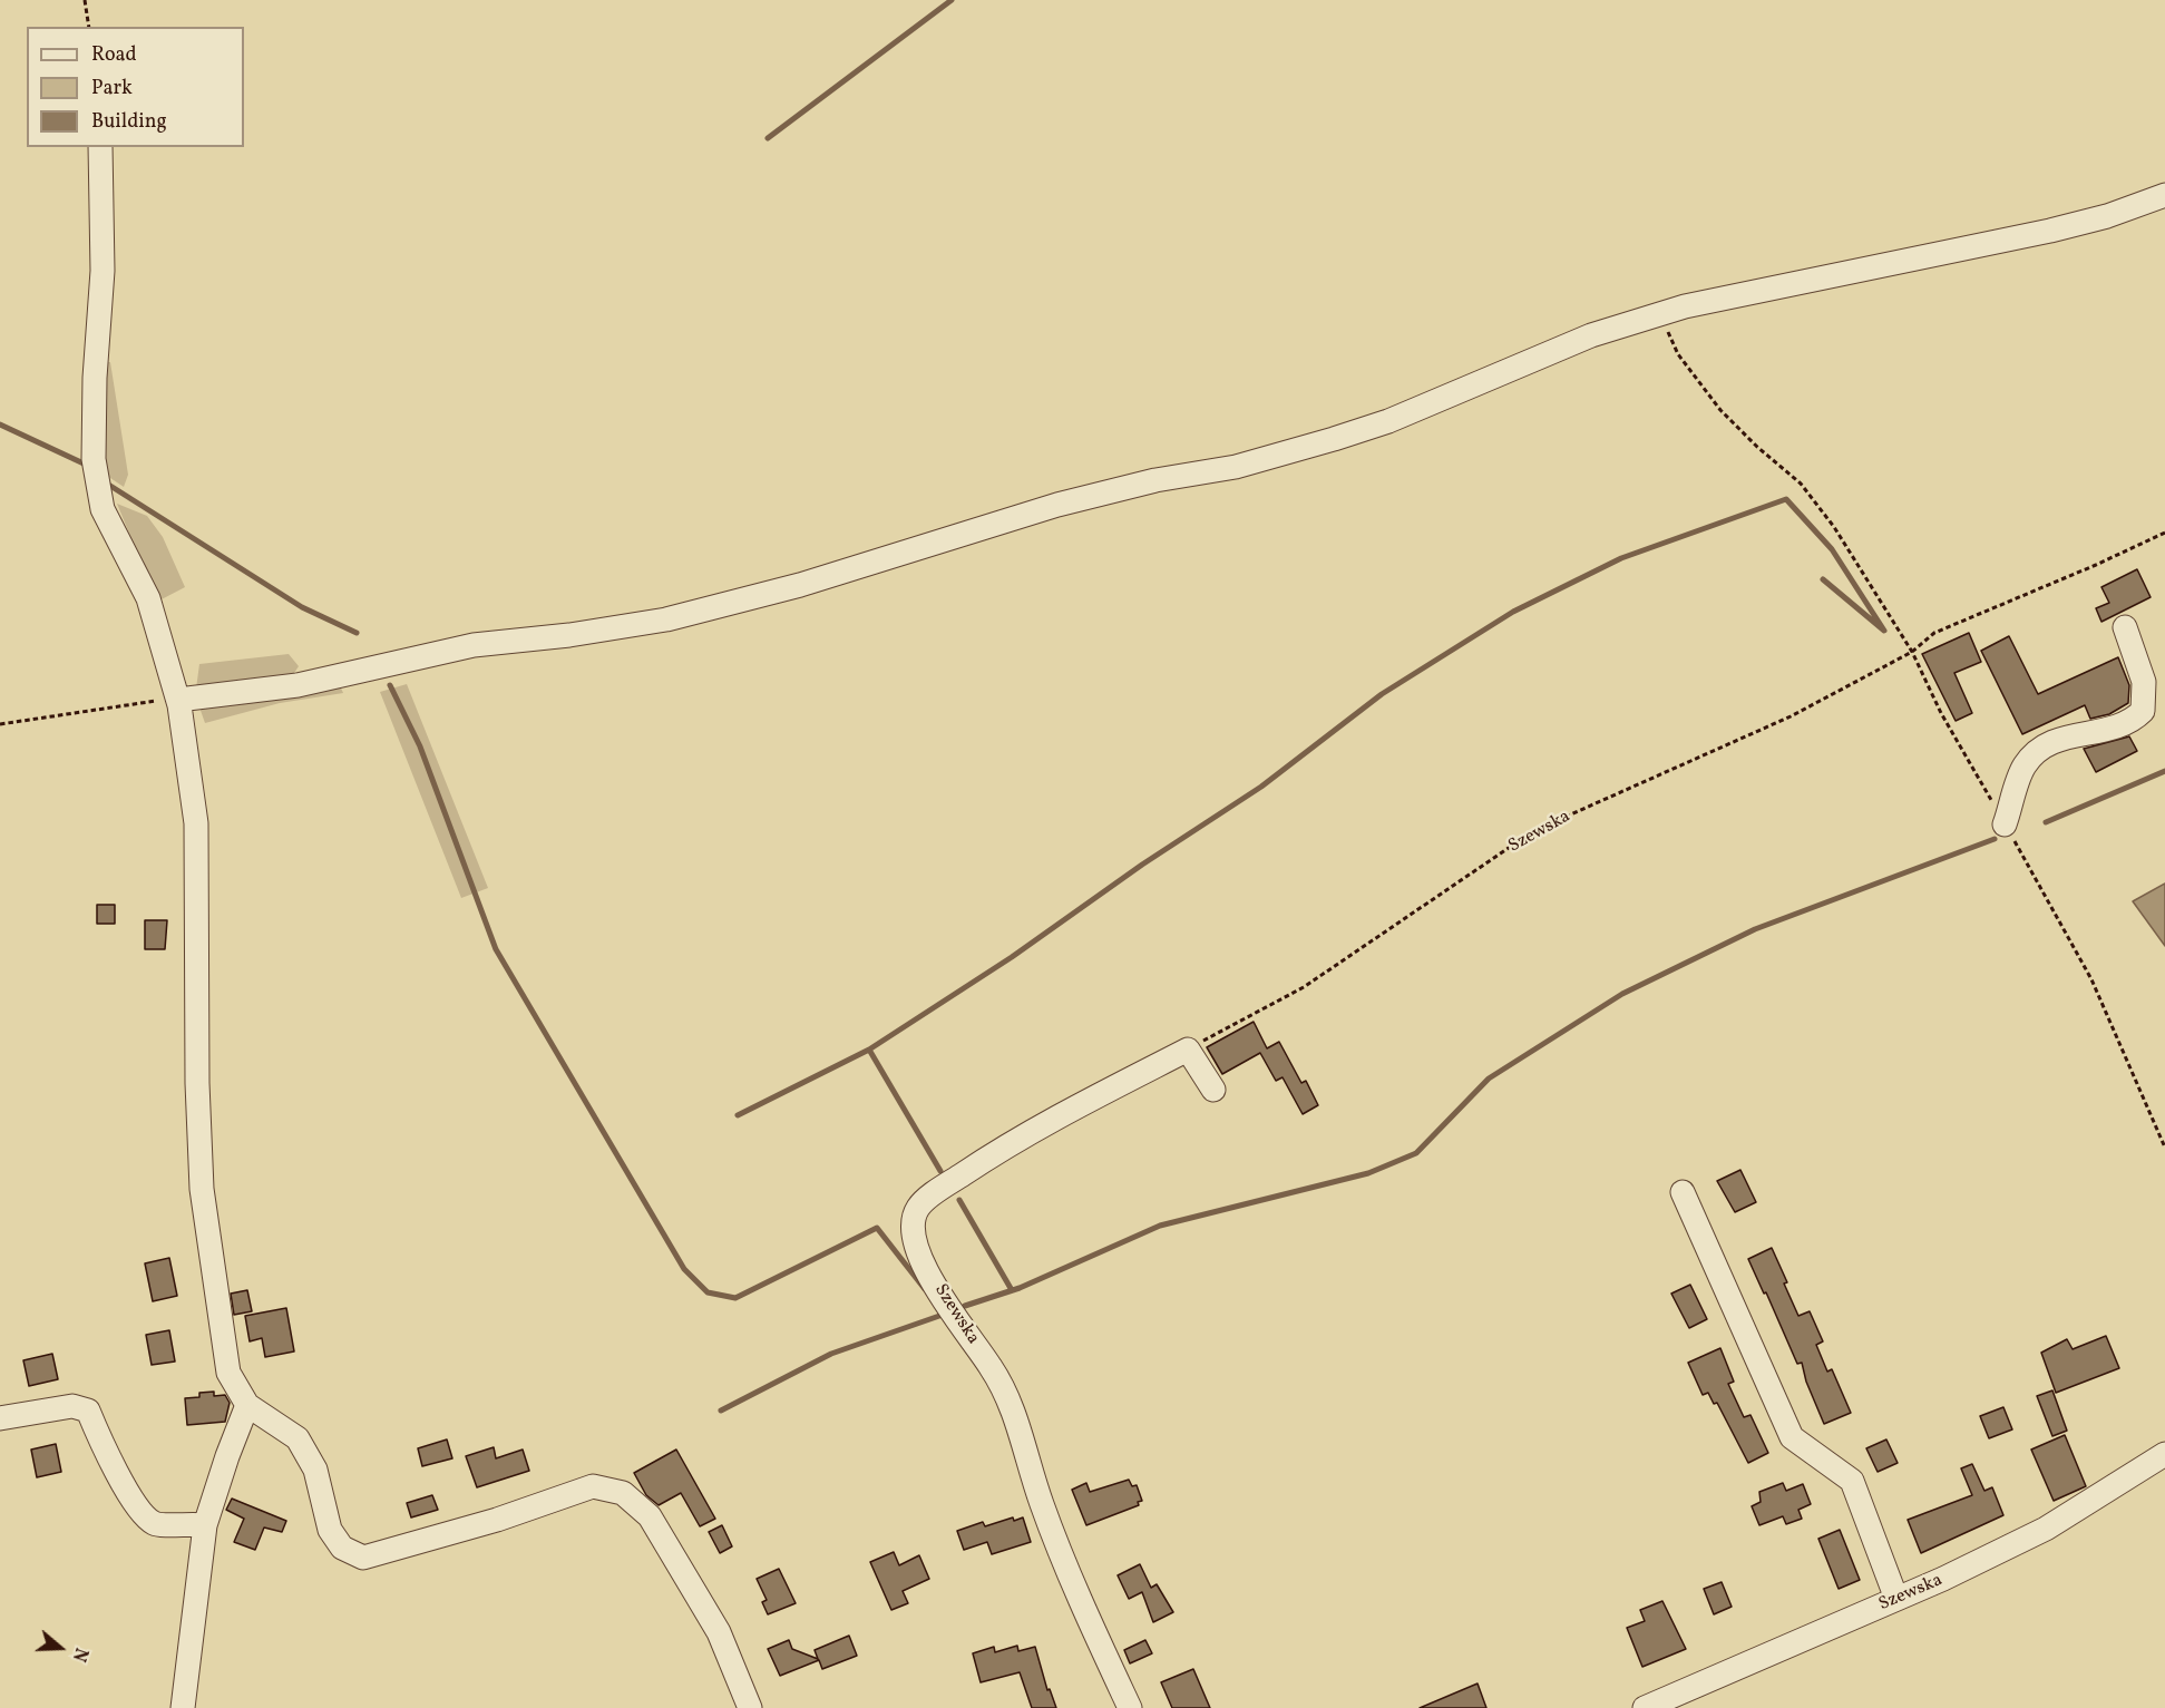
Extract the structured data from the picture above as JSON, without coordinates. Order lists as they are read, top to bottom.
{
  "streets": {
    "street": ["Szewska"]
  },
  "legend": ["Road", "Park", "Building"],
  "north": "right"
}
